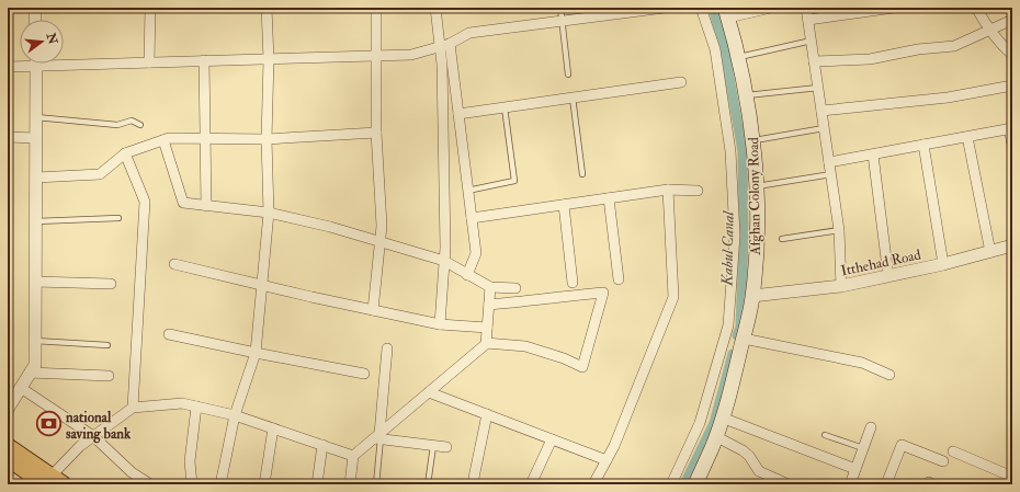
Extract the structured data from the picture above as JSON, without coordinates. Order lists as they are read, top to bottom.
{
  "streets": {
    "main road": ["Afghan Colony Road"],
    "street": ["Itthehad Road"]
  },
  "crossings": [
    ["Afghan Colony Road", "Itthehad Road"]
  ],
  "water": ["Kabul Canal"],
  "places": {
    "bank": ["national saving bank"]
  },
  "north": "right"
}
